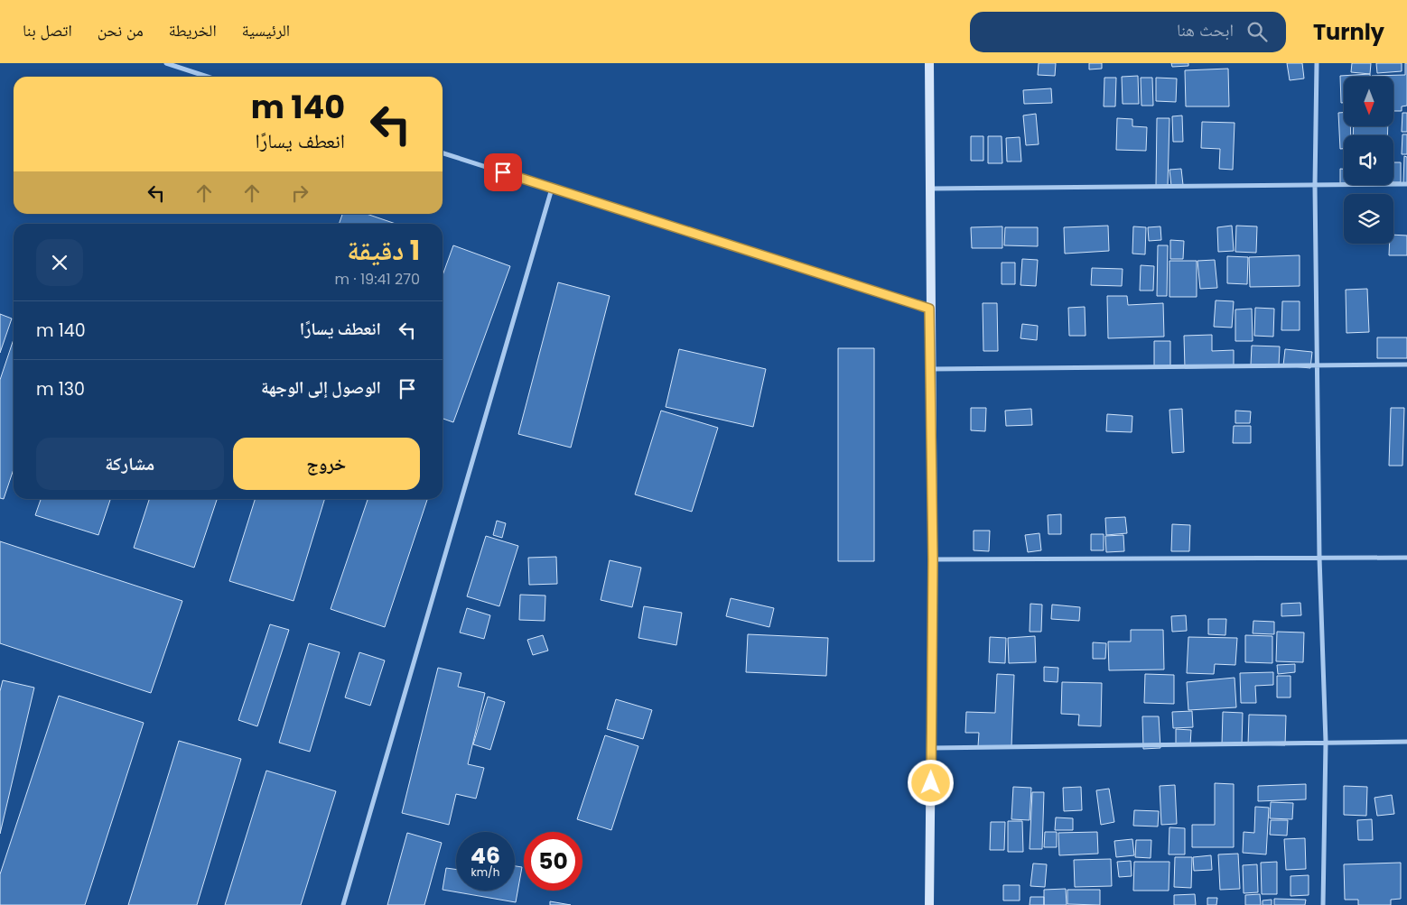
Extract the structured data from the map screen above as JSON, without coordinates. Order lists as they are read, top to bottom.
{
  "north": "bottom",
  "page": {
    "header": "Turnly",
    "search": "ابحث هنا",
    "nav": [
      "الرئيسية",
      "الخريطة",
      "من نحن",
      "اتصل بنا"
    ],
    "turn": ["140 m", "انعطف يسارًا"],
    "heading": ["1 دقيقة", "270 m · 19:41"],
    "list": [
      {
        "name": "انعطف يسارًا",
        "value": "140 m"
      },
      {
        "name": "الوصول إلى الوجهة",
        "value": "130 m"
      }
    ],
    "buttons": ["خروج", "مشاركة"],
    "speed": "46 km/h",
    "limit": "50"
  }
}
